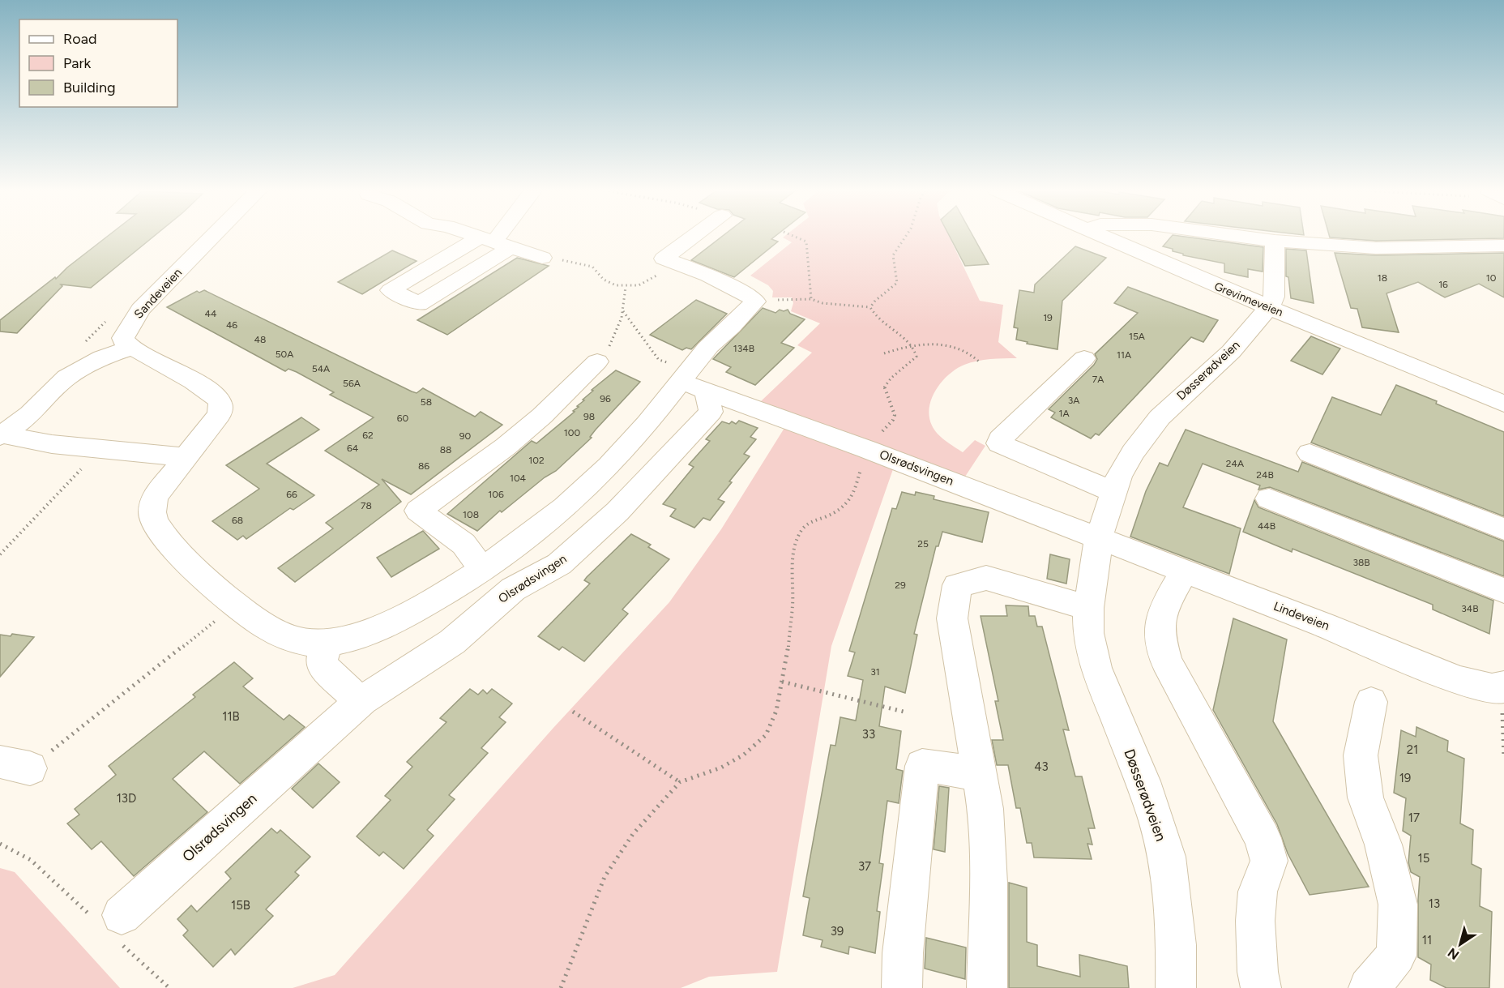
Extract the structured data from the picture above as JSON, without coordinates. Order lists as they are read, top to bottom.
{
  "streets": {
    "street": [
      "Sandeveien",
      "Grevinneveien",
      "Døsserødveien",
      "Olsrødsvingen",
      "Lindeveien"
    ]
  },
  "crossings": [
    ["Grevinneveien", "Døsserødveien"],
    ["Døsserødveien", "Olsrødsvingen"],
    ["Døsserødveien", "Lindeveien"],
    ["Olsrødsvingen", "Lindeveien"]
  ],
  "house_numbers": [
    "18",
    "10",
    "16",
    "44",
    "19",
    "46",
    "15A",
    "48",
    "134B",
    "50A",
    "11A",
    "54A",
    "7A",
    "56A",
    "96",
    "3A",
    "58",
    "1A",
    "98",
    "60",
    "100",
    "62",
    "90",
    "64",
    "88",
    "102",
    "24A",
    "86",
    "24B",
    "104",
    "66",
    "106",
    "78",
    "108",
    "68",
    "44B",
    "25",
    "38B",
    "29",
    "34B",
    "31",
    "11B",
    "33",
    "21",
    "43",
    "19",
    "13D",
    "17",
    "15",
    "37",
    "13",
    "15B",
    "39",
    "11"
  ],
  "legend": ["Road", "Park", "Building"],
  "north": "bottom left"
}
